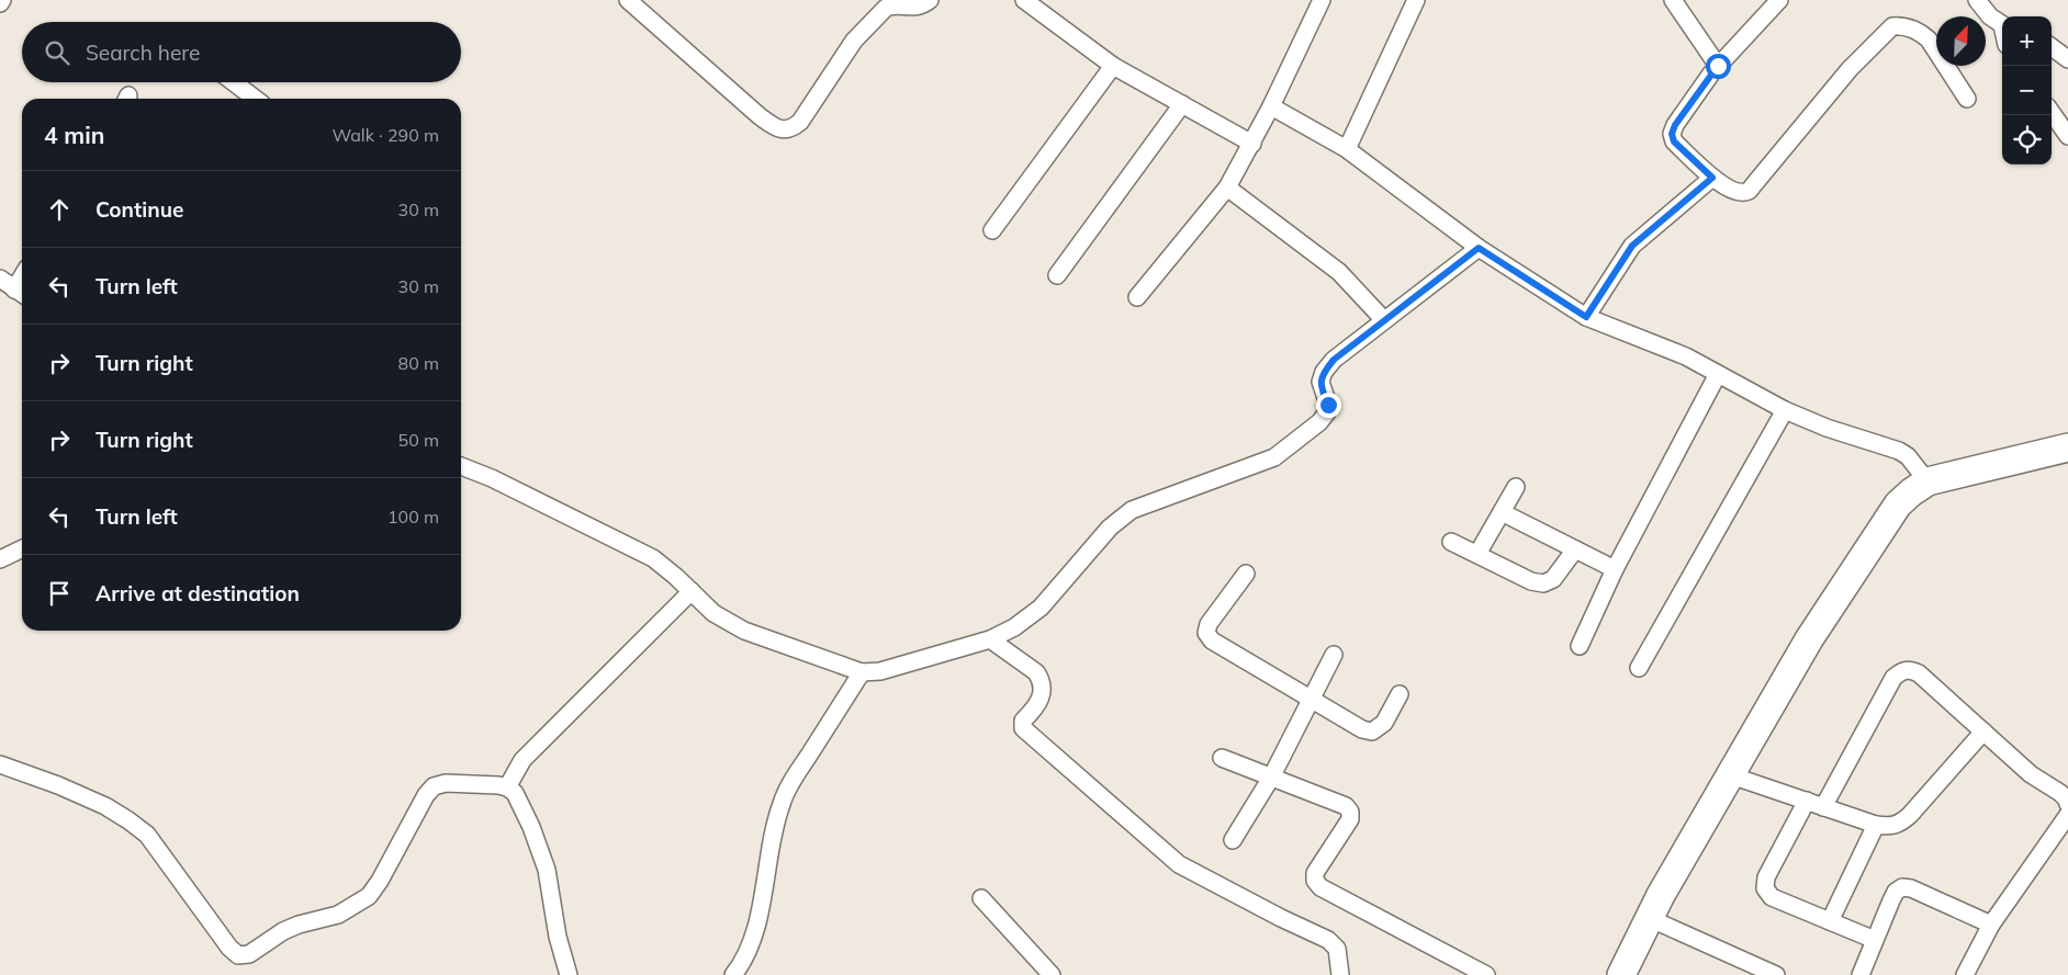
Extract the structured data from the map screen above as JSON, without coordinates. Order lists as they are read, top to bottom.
{
  "north": "top right",
  "page": {
    "map_buttons": ["+", "−"],
    "search": "Search here",
    "heading": ["4 min", "Walk · 290 m"],
    "list": [
      ["Continue", "30 m"],
      ["Turn left", "30 m"],
      ["Turn right", "80 m"],
      ["Turn right", "50 m"],
      ["Turn left", "100 m"],
      "Arrive at destination"
    ]
  }
}
